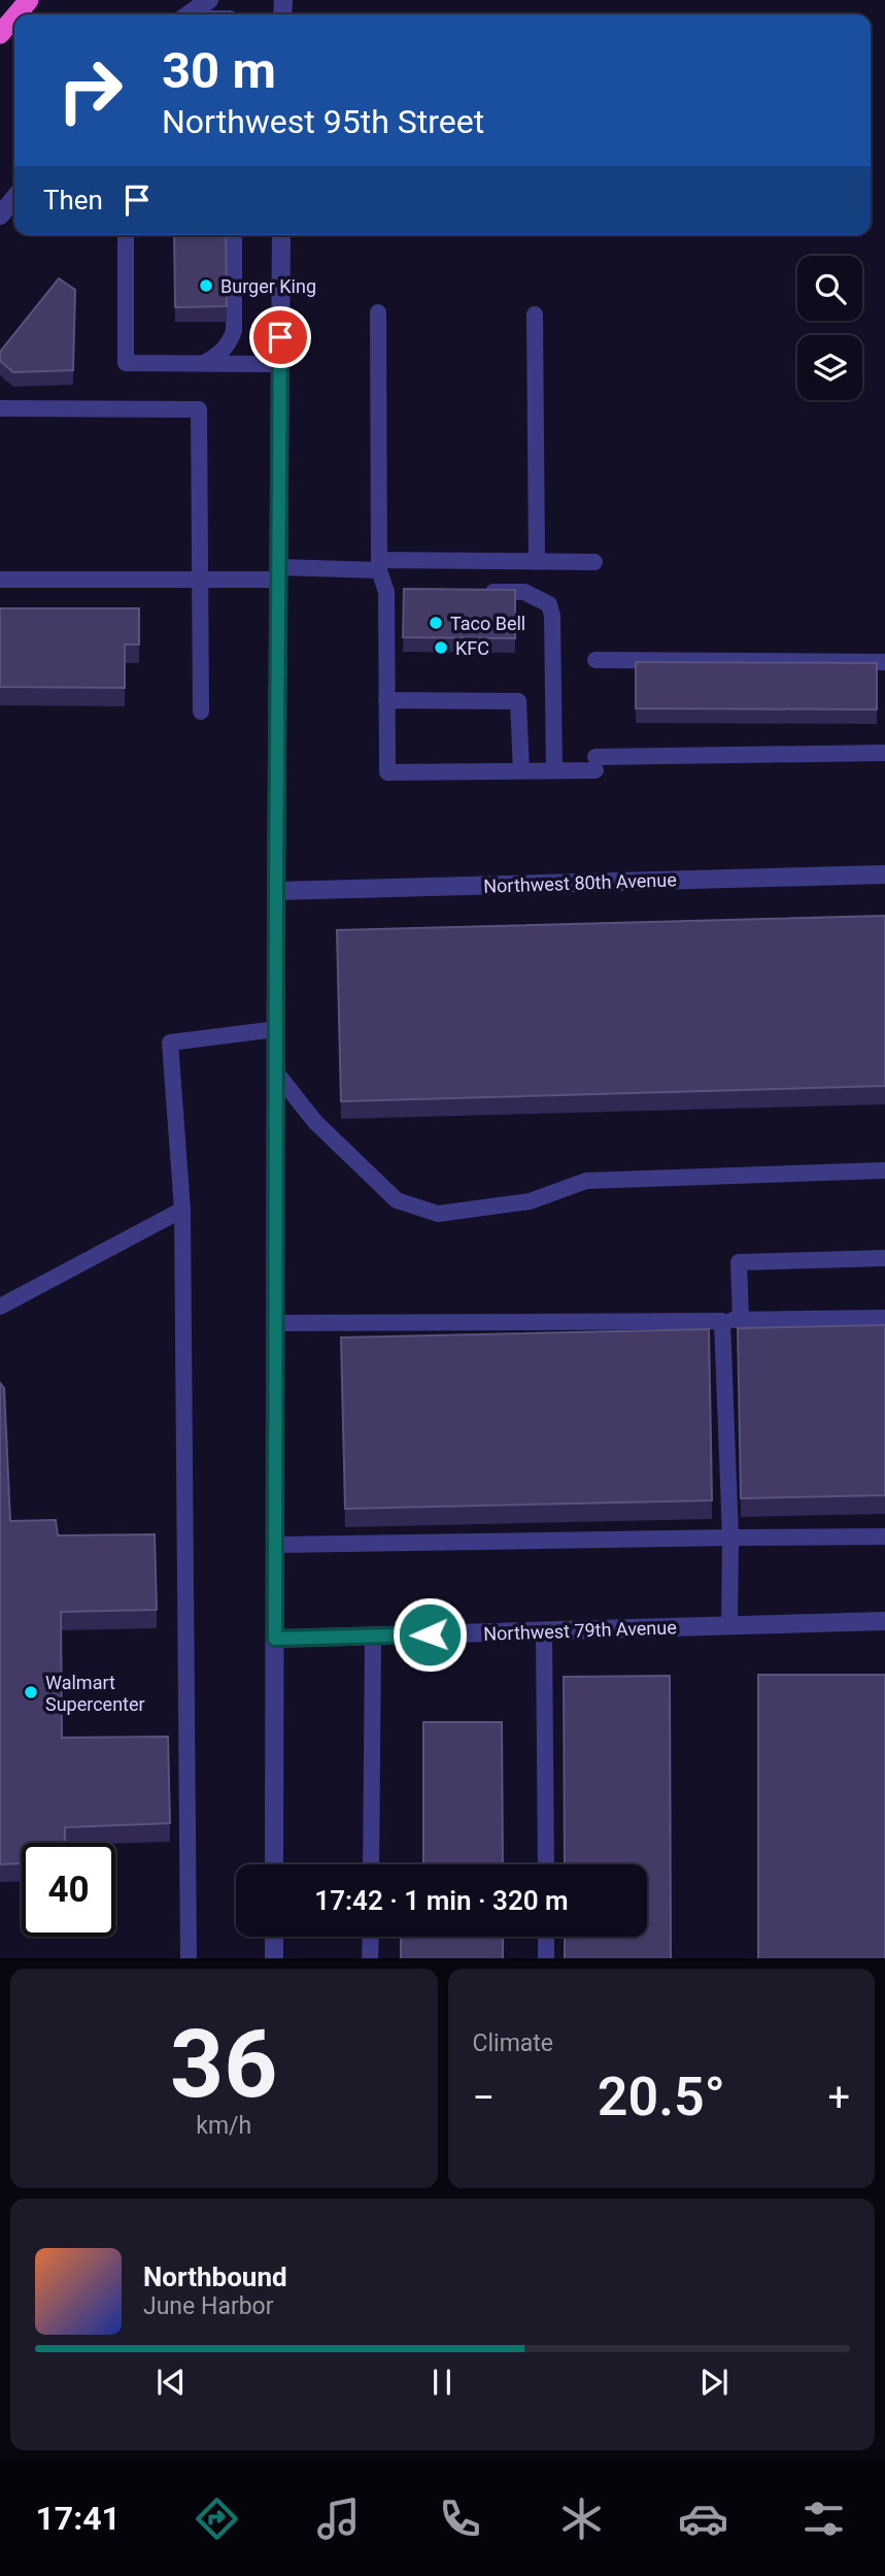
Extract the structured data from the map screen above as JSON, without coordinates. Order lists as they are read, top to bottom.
{
  "streets": {
    "street": ["Northwest 80th Avenue", "Northwest 79th Avenue"]
  },
  "places": [
    "Burger King",
    "Taco Bell",
    "KFC",
    "Walmart Supercenter"
  ],
  "page": {
    "turn": ["30 m", "Northwest 95th Street"],
    "then": "Then",
    "limit": "40",
    "trip": "17:42 · 1 min · 320 m",
    "tile": [
      ["36", "km/h"],
      "Climate"
    ],
    "heat": ["−", "20.5°", "+"],
    "song": ["Northbound", "June Harbor"],
    "tabs": "17:41"
  }
}
